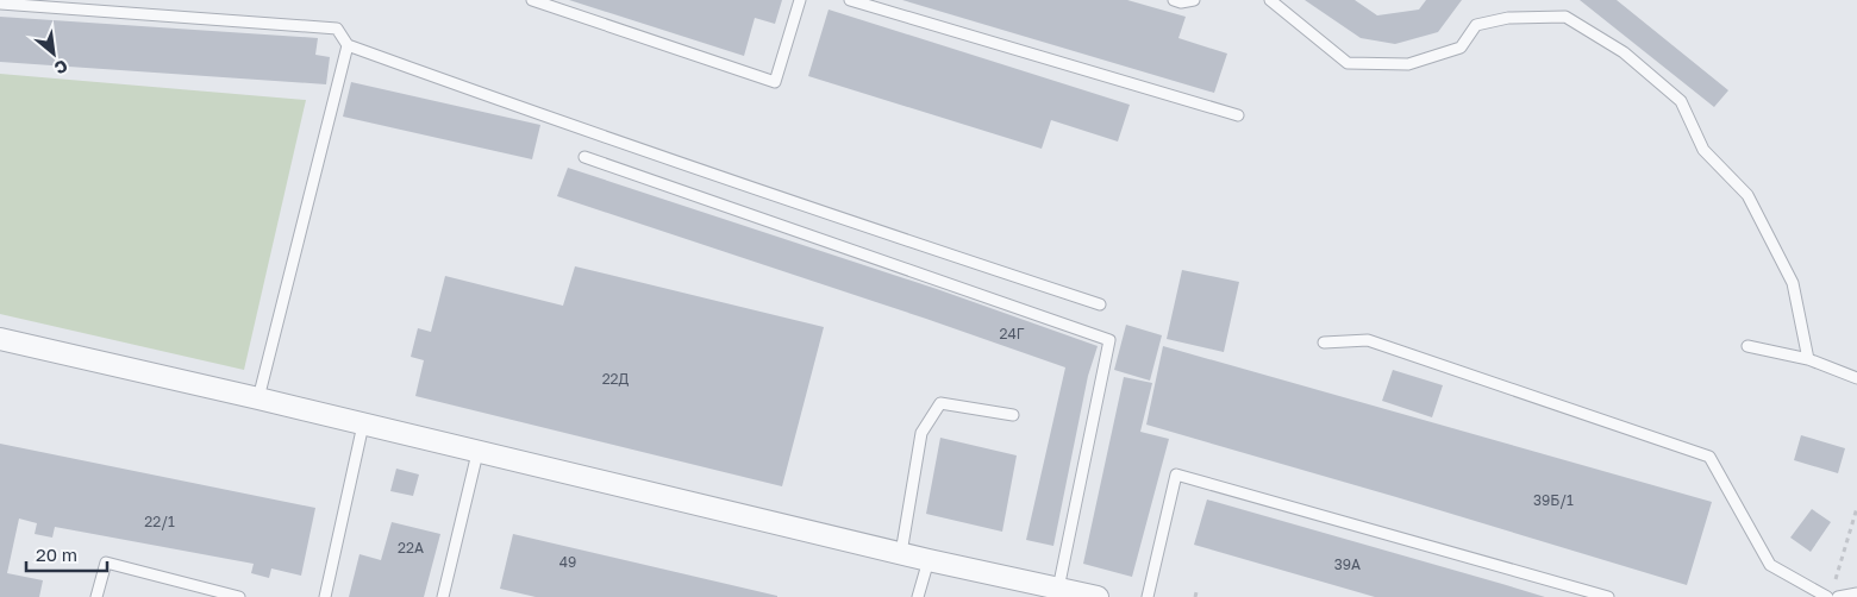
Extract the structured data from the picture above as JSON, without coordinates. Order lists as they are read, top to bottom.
{
  "house_numbers": [
    "24Г",
    "22Д",
    "39Б/1",
    "22/1",
    "22А",
    "49",
    "39А"
  ],
  "scale_bar": "20 m",
  "north": "bottom right"
}
